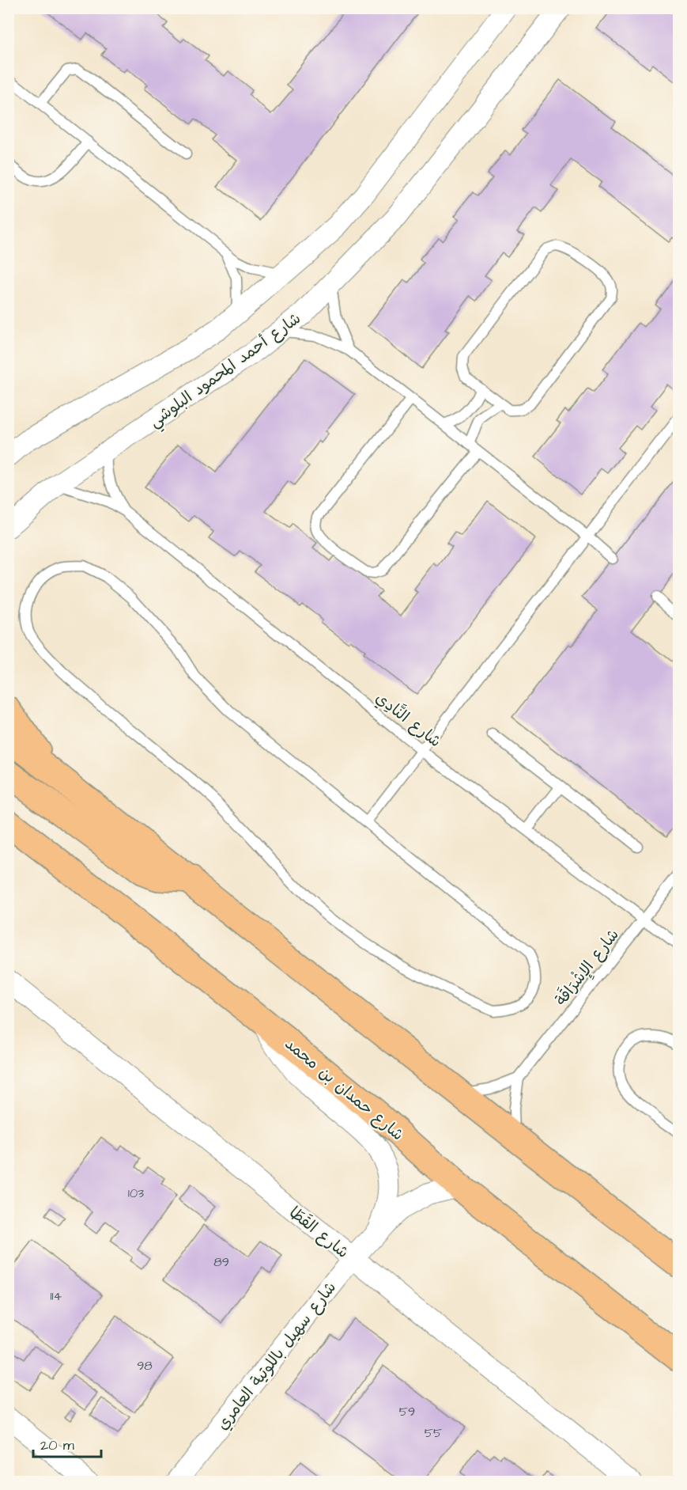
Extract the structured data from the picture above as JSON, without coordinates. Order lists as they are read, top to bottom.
{
  "streets": {
    "main road": ["شارع حمدان بن محمد"],
    "street": ["شارع أحمد المحمود البلوشي", "شارع القَطَا", "شارع سهيل باللوتية العامري"],
    "lane": ["شارع النَّادِي", "شارع الإِشْرَاقَة"]
  },
  "crossings": [
    ["شارع أحمد المحمود البلوشي", "شارع النَّادِي"],
    ["شارع النَّادِي", "شارع الإِشْرَاقَة"],
    ["شارع حمدان بن محمد", "شارع سهيل باللوتية العامري"],
    ["شارع القَطَا", "شارع سهيل باللوتية العامري"]
  ],
  "house_numbers": [
    "103",
    "89",
    "114",
    "98",
    "59",
    "55"
  ],
  "scale_bar": "20 m"
}
